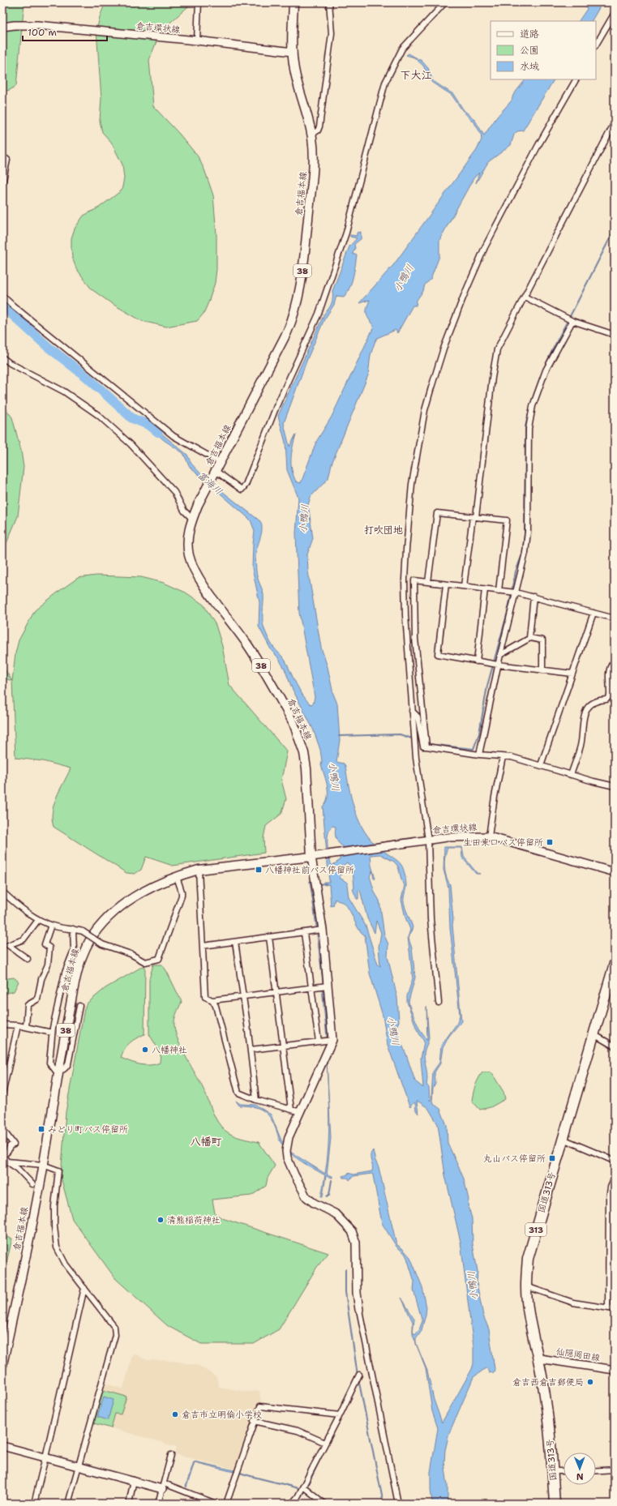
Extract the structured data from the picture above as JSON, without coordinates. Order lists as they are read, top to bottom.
{
  "streets": {
    "highway": ["国道313号", "313"],
    "main road": [
      "倉吉環状線",
      "倉吉福本線",
      "38",
      "仙隠岡田線"
    ]
  },
  "crossings": [
    ["倉吉環状線", "倉吉福本線"],
    ["国道313号", "仙隠岡田線"]
  ],
  "districts": ["下大江", "打吹団地", "八幡町"],
  "water": ["小鴨川", "富海川"],
  "places": {
    "transit": [
      "生田東口バス停留所",
      "八幡神社前バス停留所",
      "みどり町バス停留所",
      "丸山バス停留所"
    ],
    "other": [
      "八幡神社",
      "清熊稲荷神社",
      "倉吉西倉吉郵便局",
      "倉吉市立明倫小学校"
    ]
  },
  "legend": ["道路", "公園", "水域"],
  "scale_bar": "100 m",
  "north": "bottom"
}
